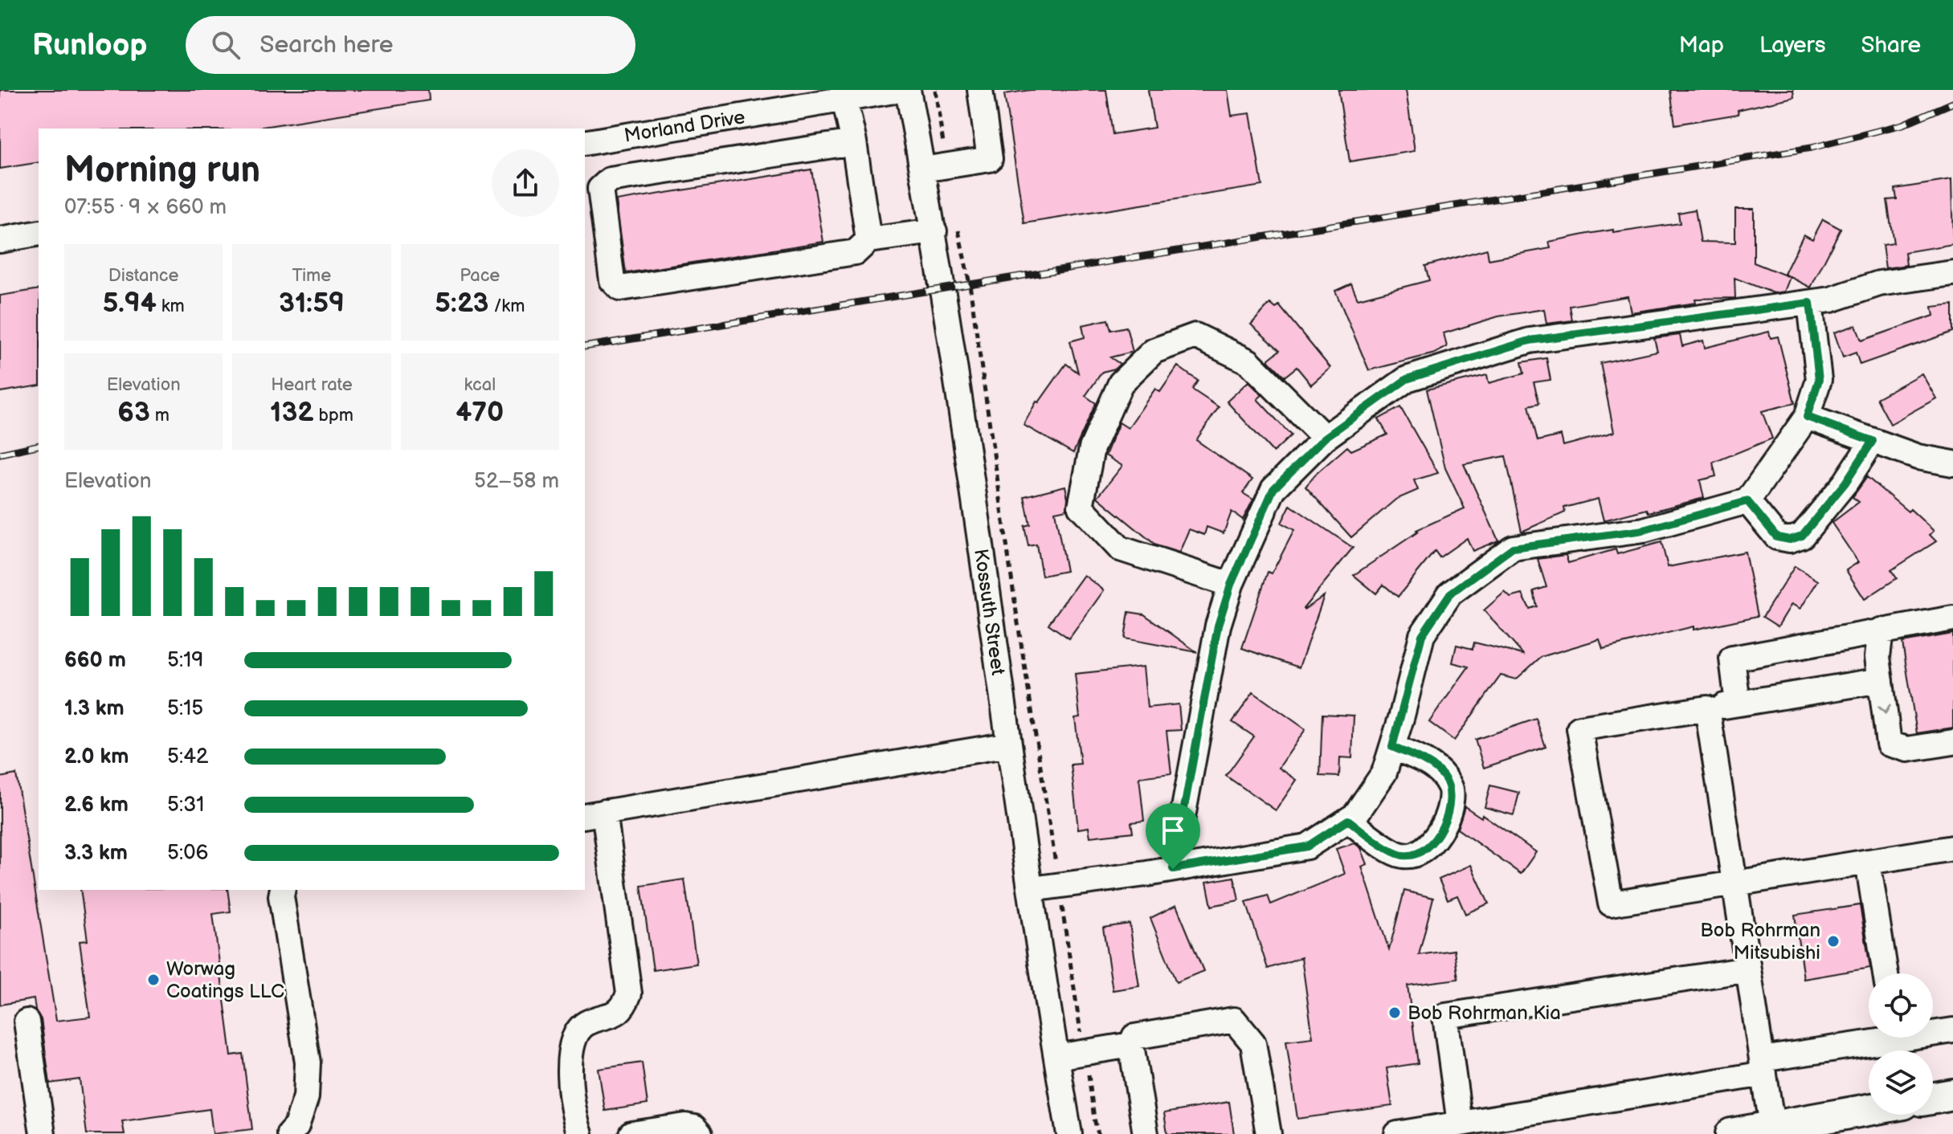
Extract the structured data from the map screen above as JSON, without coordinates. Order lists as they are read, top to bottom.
{
  "streets": {
    "street": ["Morland Drive", "Kossuth Street"]
  },
  "places": ["Bob Rohrman Mitsubishi", "Worwag Coatings LLC", "Bob Rohrman Kia"],
  "page": {
    "header": "Runloop",
    "search": "Search here",
    "nav": ["Map", "Layers", "Share"],
    "heading": ["Morning run", "07:55 · 9 × 660 m"],
    "stats": [
      ["Distance", "5.94 km"],
      ["Time", "31:59"],
      ["Pace", "5:23 /km"],
      ["Elevation", "63 m"],
      ["Heart rate", "132 bpm"],
      ["kcal", "470"]
    ],
    "chart": ["Elevation", "52–58 m"],
    "list": [
      {
        "name": "660 m",
        "note": "5:19"
      },
      {
        "name": "1.3 km",
        "note": "5:15"
      },
      {
        "name": "2.0 km",
        "note": "5:42"
      },
      {
        "name": "2.6 km",
        "note": "5:31"
      },
      {
        "name": "3.3 km",
        "note": "5:06"
      }
    ]
  }
}
